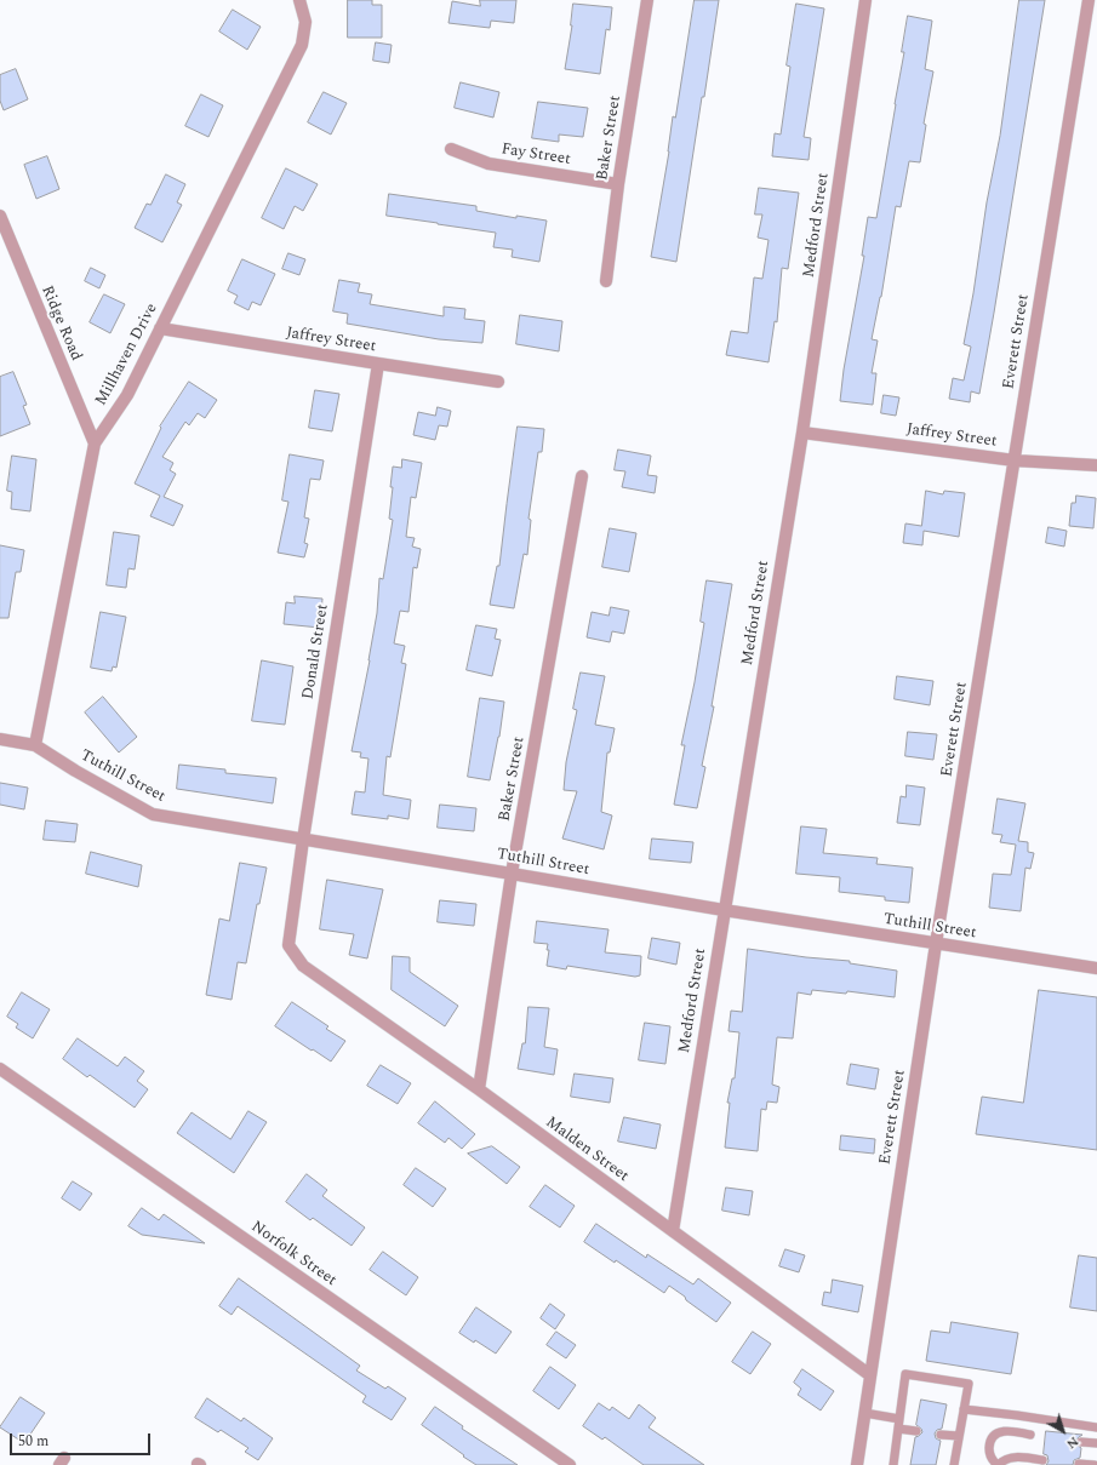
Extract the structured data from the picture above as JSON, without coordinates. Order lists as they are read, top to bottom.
{
  "streets": {
    "street": [
      "Baker Street",
      "Fay Street",
      "Medford Street",
      "Ridge Road",
      "Jaffrey Street",
      "Everett Street",
      "Millhaven Drive",
      "Donald Street",
      "Tuthill Street",
      "Malden Street",
      "Norfolk Street"
    ]
  },
  "crossings": [
    ["Baker Street", "Fay Street"],
    ["Baker Street", "Tuthill Street"],
    ["Baker Street", "Malden Street"],
    ["Medford Street", "Jaffrey Street"],
    ["Medford Street", "Tuthill Street"],
    ["Medford Street", "Malden Street"],
    ["Ridge Road", "Millhaven Drive"],
    ["Jaffrey Street", "Everett Street"],
    ["Jaffrey Street", "Millhaven Drive"],
    ["Jaffrey Street", "Donald Street"],
    ["Everett Street", "Tuthill Street"],
    ["Everett Street", "Malden Street"],
    ["Millhaven Drive", "Tuthill Street"],
    ["Donald Street", "Tuthill Street"],
    ["Donald Street", "Malden Street"]
  ],
  "scale_bar": "50 m",
  "north": "bottom right"
}
